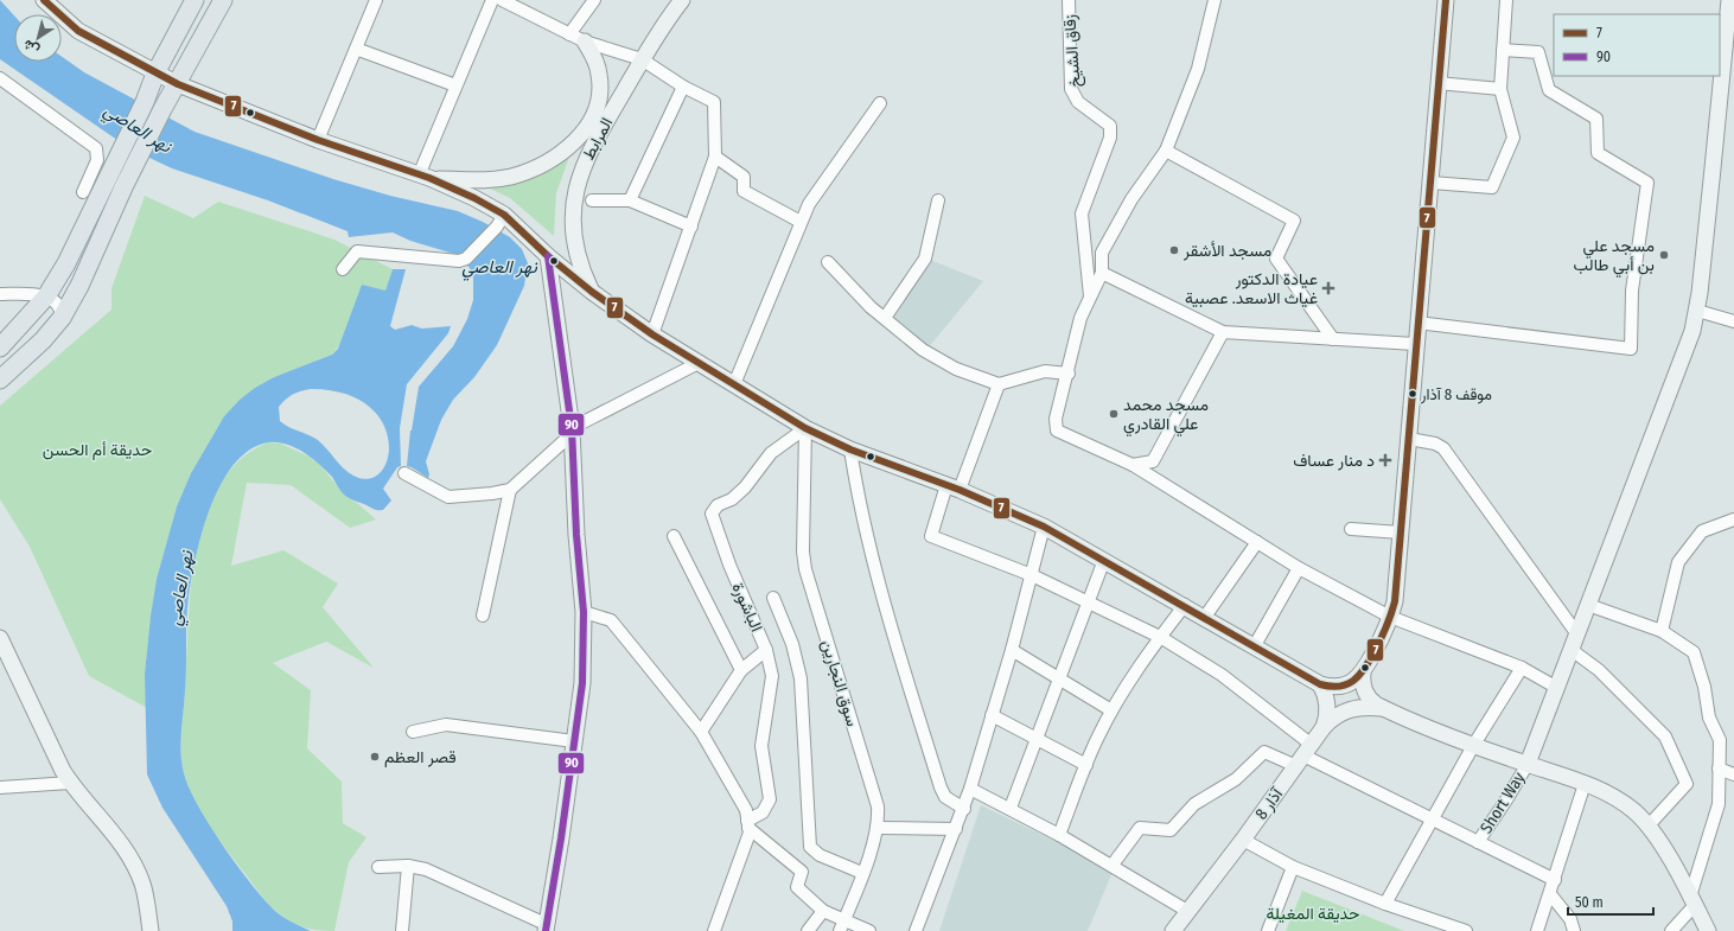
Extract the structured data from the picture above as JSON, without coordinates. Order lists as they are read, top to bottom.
{
  "streets": {
    "main road": ["المرابط", "8 آذار"],
    "street": [
      "زقاق الشيخ",
      "الباشورة",
      "سوق النجارين",
      "Short Way"
    ]
  },
  "crossings": [
    ["الباشورة", "سوق النجارين"]
  ],
  "water": ["نهر العاصي"],
  "parks": ["حديقة أم الحسن", "حديقة المغيلة"],
  "places": {
    "other": [
      "مسجد الأشقر",
      "مسجد علي بن أبي طالب",
      "موقف 8 آذار",
      "مسجد محمد علي القادري",
      "قصر العظم"
    ],
    "health": ["عيادة الدكتور غياث الاسعد. عصبية", "د منار عساف"]
  },
  "lines": ["transit line 7", "transit line 90"],
  "legend": ["7", "90"],
  "scale_bar": "50 m",
  "north": "bottom left"
}
